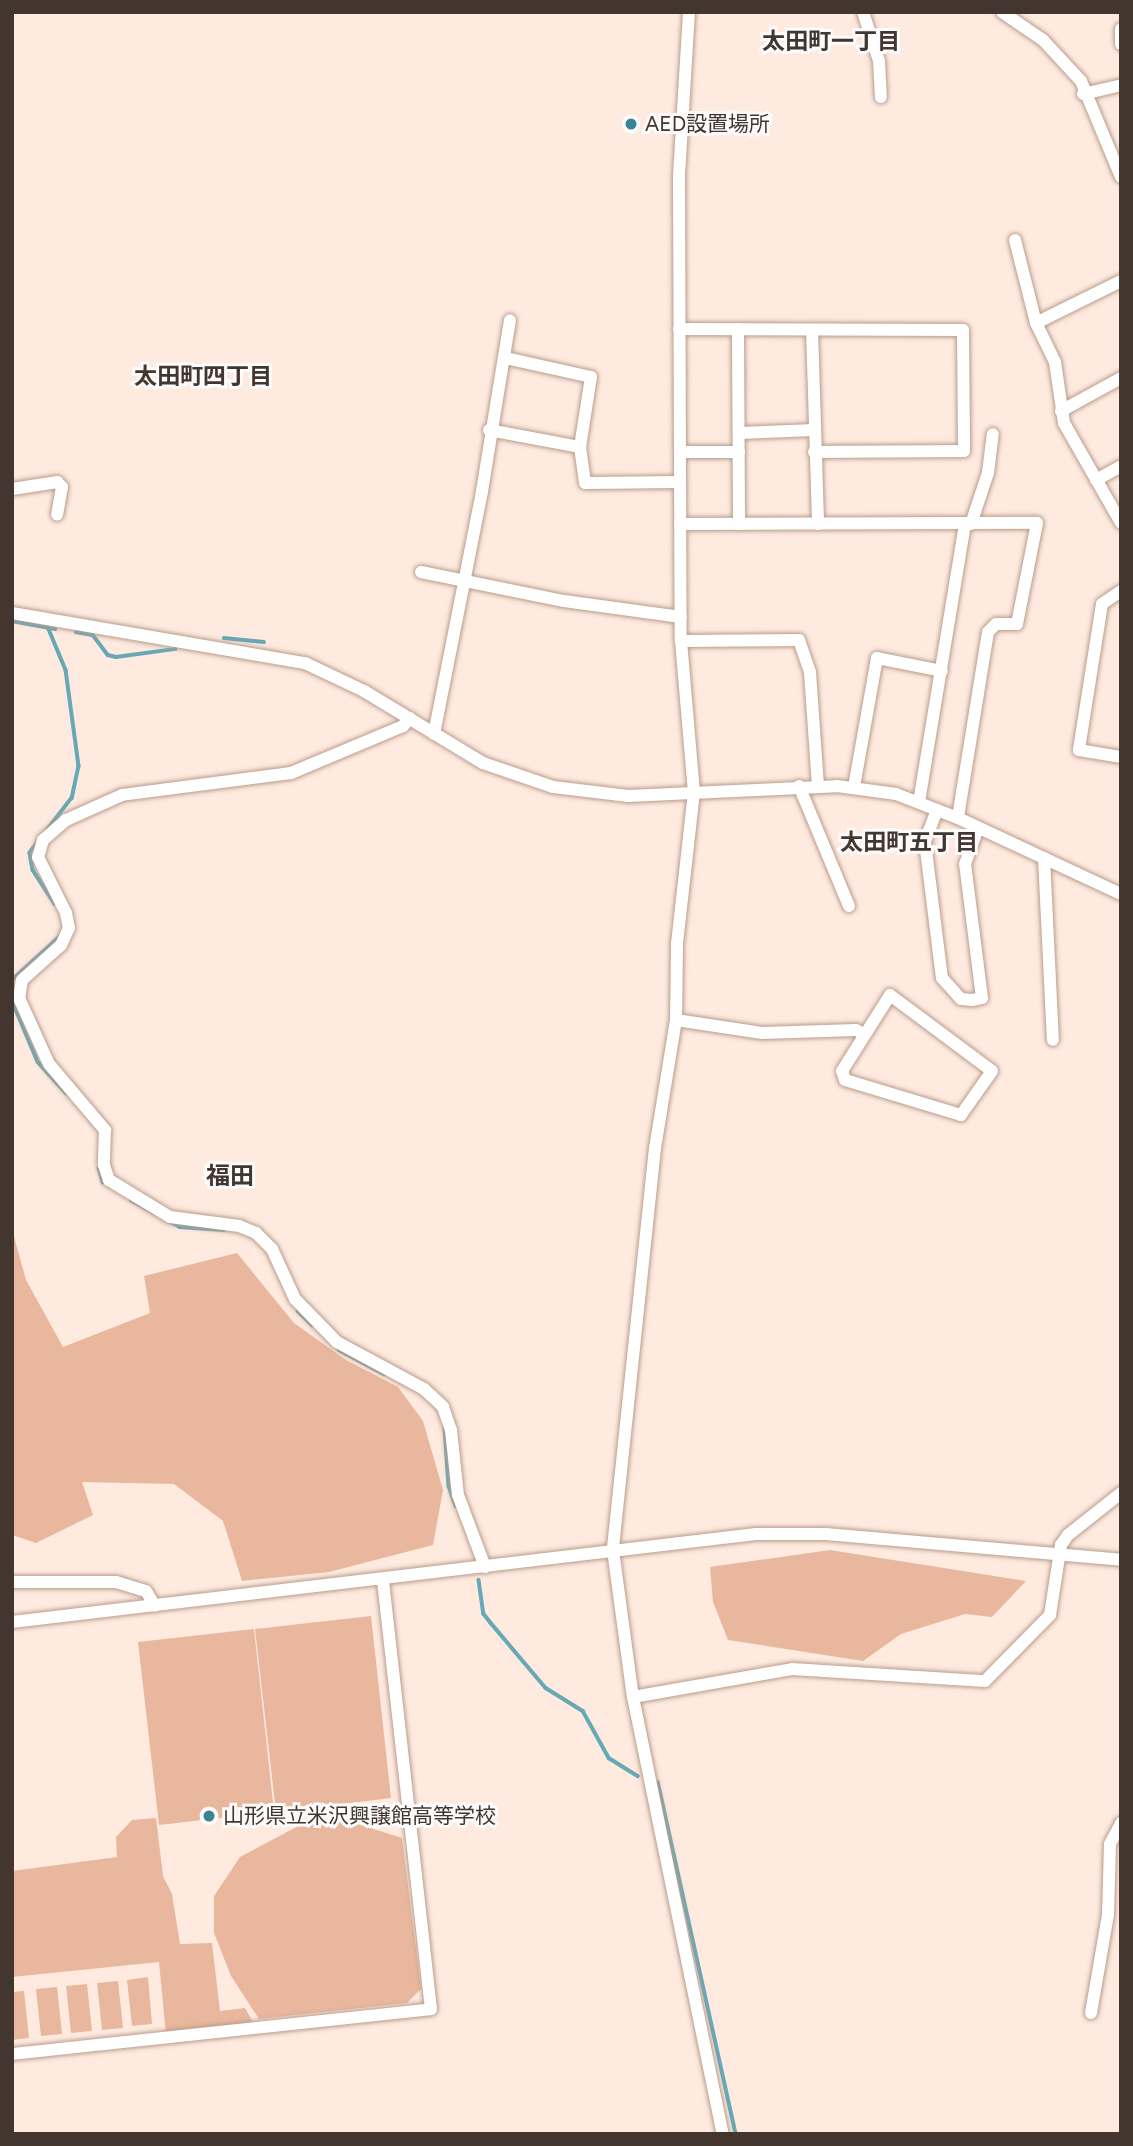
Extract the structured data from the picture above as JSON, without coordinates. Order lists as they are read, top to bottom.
{
  "districts": [
    "太田町一丁目",
    "太田町四丁目",
    "太田町五丁目",
    "福田"
  ],
  "places": ["AED設置場所", "山形県立米沢興譲館高等学校"]
}
